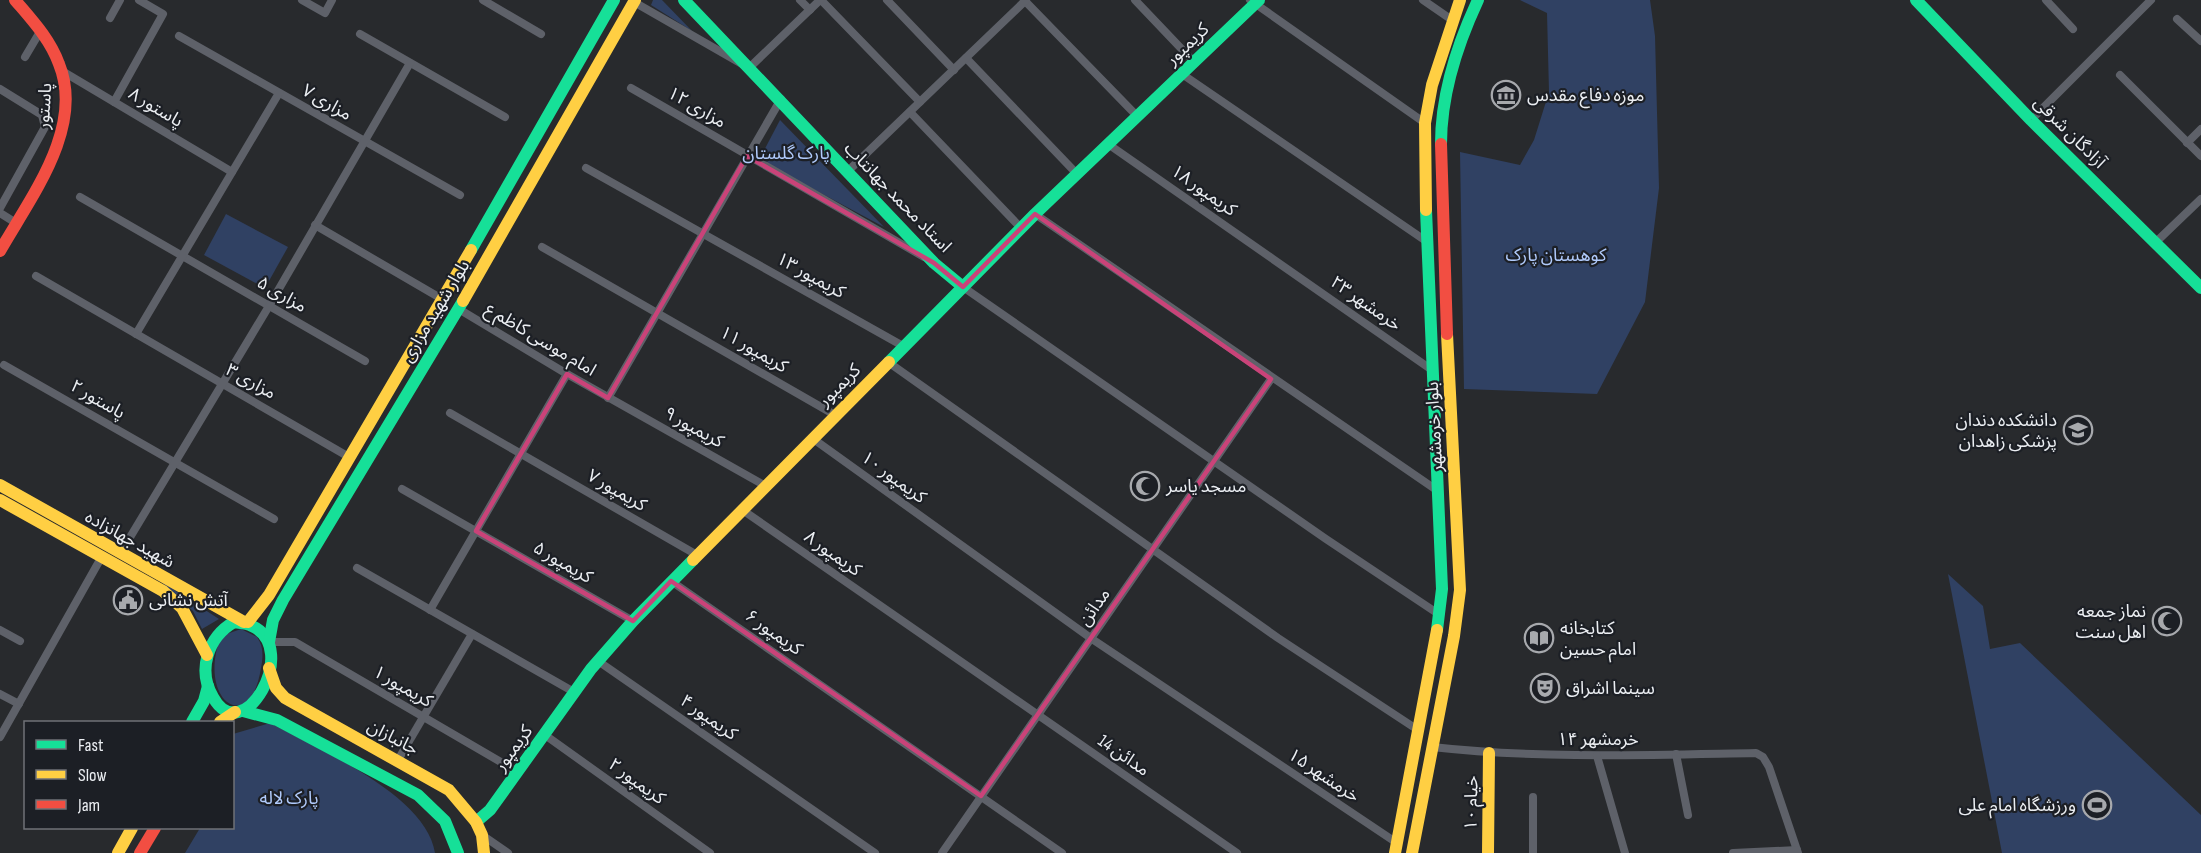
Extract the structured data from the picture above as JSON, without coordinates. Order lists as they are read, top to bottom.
{
  "streets": {
    "main road": [
      "کریمپور",
      "پاستور",
      "آزادگان شرقی",
      "استاد محمد جهانتاب",
      "بلوار شهید مزاری",
      "بلوار خرمشهر",
      "شهید جهانزاده",
      "جانبازان",
      "خیام ۱۰"
    ],
    "street": [
      "مزاری ۷",
      "پاستور ۸",
      "مزاری ۱۲",
      "کریمپور ۱۸",
      "کریمپور ۱۳",
      "مزاری ۵",
      "خرمشهر ۲۳",
      "امام موسی کاظم ع",
      "کریمپور ۱۱",
      "مزاری ۳",
      "پاستور ۲",
      "کریمپور ۹",
      "کریمپور ۱۰",
      "کریمپور ۷",
      "کریمپور ۸",
      "کریمپور ۵",
      "مدائن",
      "کریمپور ۶",
      "کریمپور ۱",
      "کریمپور ۴",
      "خرمشهر ۱۴",
      "مدائن 14",
      "خرمشهر ۱۵",
      "کریمپور ۲"
    ]
  },
  "crossings": [
    ["کریمپور", "کریمپور ۱۸"],
    ["کریمپور", "استاد محمد جهانتاب"],
    ["کریمپور", "کریمپور ۱۳"],
    ["کریمپور", "کریمپور ۱۱"],
    ["کریمپور", "کریمپور ۹"],
    ["کریمپور", "کریمپور ۱۰"],
    ["کریمپور", "کریمپور ۷"],
    ["کریمپور", "کریمپور ۸"],
    ["کریمپور", "کریمپور ۵"],
    ["کریمپور", "کریمپور ۶"],
    ["کریمپور", "کریمپور ۱"],
    ["کریمپور", "کریمپور ۴"],
    ["کریمپور", "جانبازان"],
    ["کریمپور", "کریمپور ۲"],
    ["پاستور", "پاستور ۸"],
    ["مزاری ۱۲", "استاد محمد جهانتاب"],
    ["کریمپور ۱۸", "خرمشهر ۲۳"],
    ["خرمشهر ۲۳", "بلوار خرمشهر"],
    ["بلوار شهید مزاری", "امام موسی کاظم ع"],
    ["بلوار شهید مزاری", "مزاری ۳"],
    ["بلوار شهید مزاری", "شهید جهانزاده"],
    ["بلوار شهید مزاری", "کریمپور ۱"],
    ["بلوار شهید مزاری", "جانبازان"],
    ["امام موسی کاظم ع", "کریمپور ۹"],
    ["بلوار خرمشهر", "خرمشهر ۱۴"],
    ["بلوار خرمشهر", "خرمشهر ۱۵"],
    ["کریمپور ۱۰", "مدائن"],
    ["کریمپور ۱۰", "خرمشهر ۱۵"],
    ["شهید جهانزاده", "کریمپور ۱"],
    ["شهید جهانزاده", "جانبازان"],
    ["کریمپور ۸", "مدائن"],
    ["کریمپور ۸", "مدائن 14"],
    ["مدائن", "کریمپور ۶"],
    ["مدائن", "مدائن 14"],
    ["مدائن", "خرمشهر ۱۵"],
    ["کریمپور ۱", "جانبازان"],
    ["خرمشهر ۱۴", "خیام ۱۰"]
  ],
  "parks": ["پارک گلستان", "کوهستان پارک", "پارک لاله"],
  "places": {
    "museum": ["موزه دفاع مقدس"],
    "school or university": ["دانشکده دندان پزشکی زاهدان"],
    "mosque": ["مسجد یاسر", "نماز جمعه اهل سنت"],
    "public building": ["آتش نشانی"],
    "library": ["کتابخانه امام حسین"],
    "theatre": ["سینما اشراق"],
    "sports": ["ورزشگاه امام علی"]
  },
  "legend": ["Fast", "Slow", "Jam"]
}
